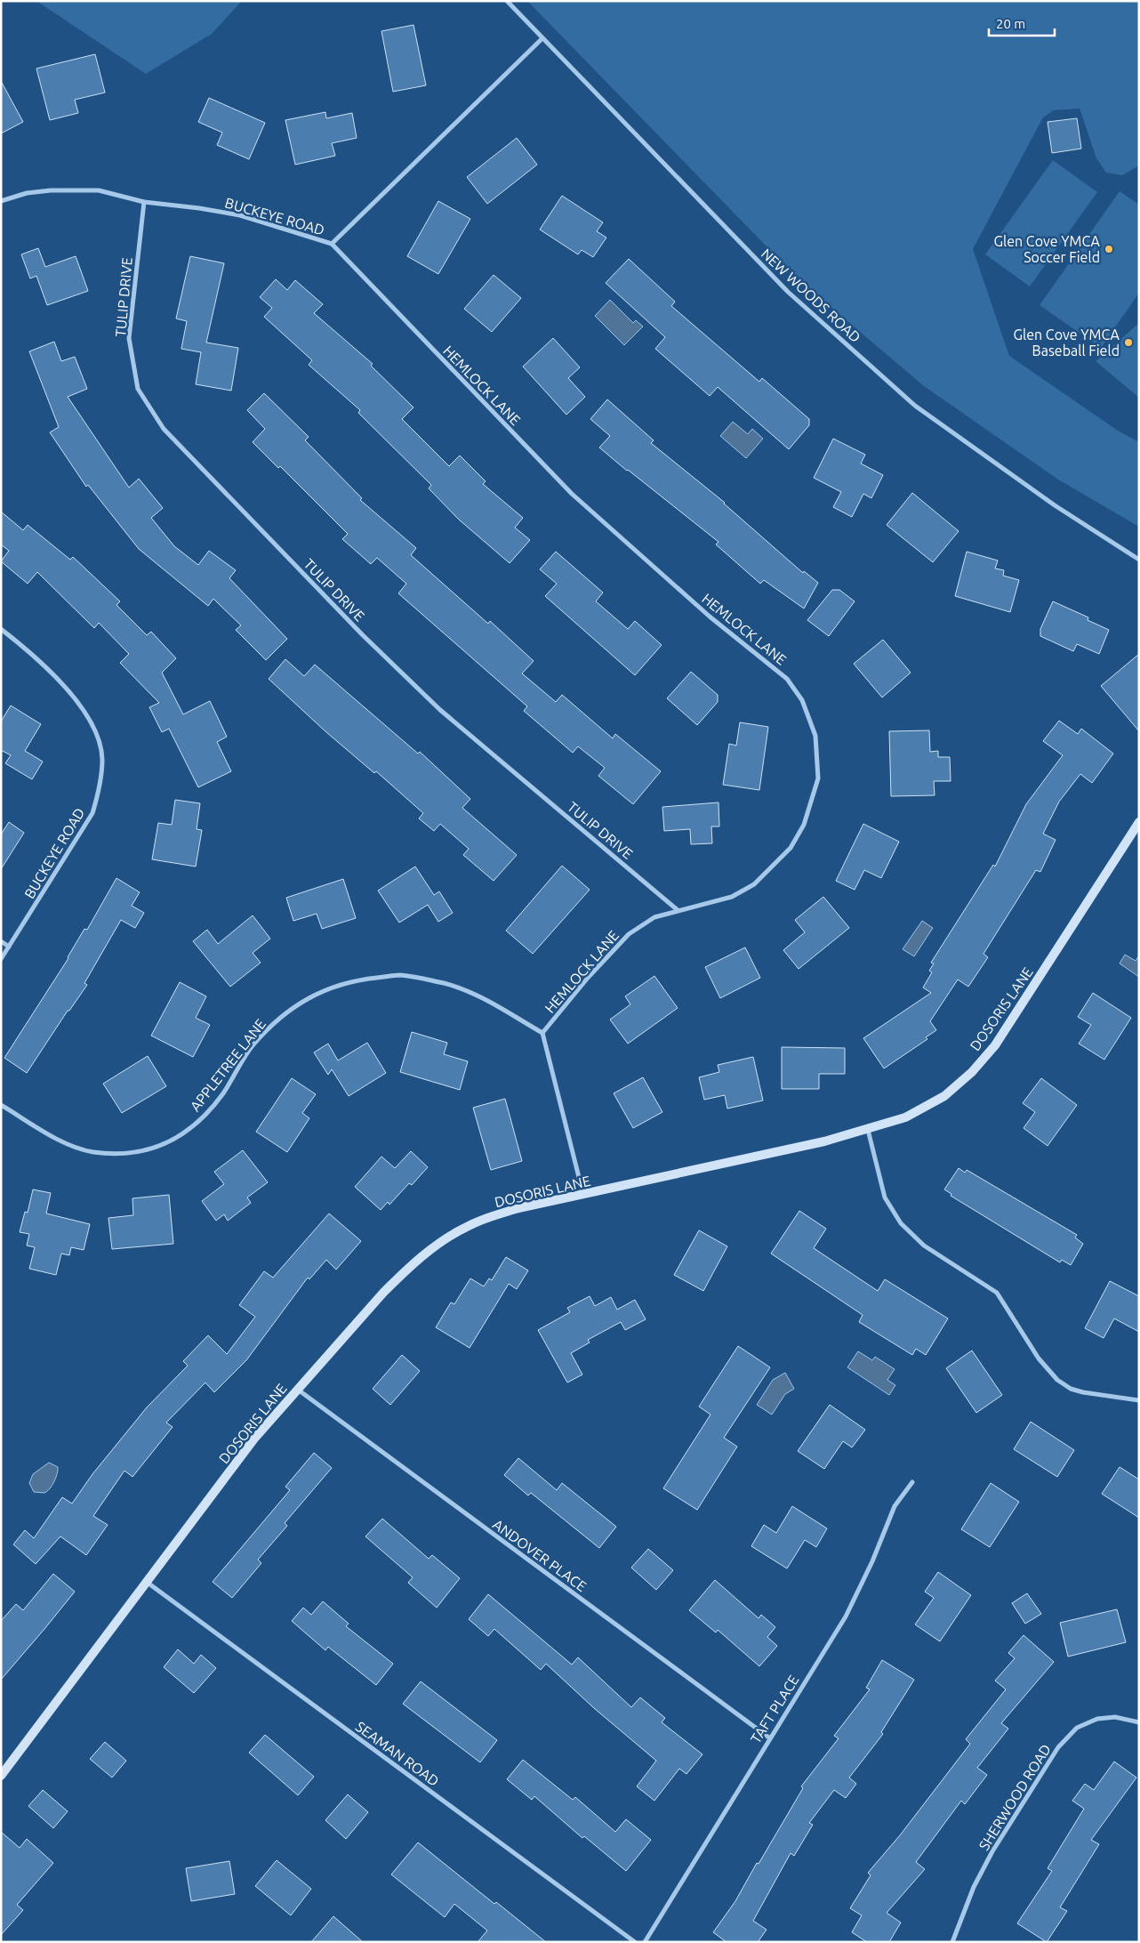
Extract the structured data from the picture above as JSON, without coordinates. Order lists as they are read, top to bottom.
{
  "streets": {
    "street": [
      "BUCKEYE ROAD",
      "NEW WOODS ROAD",
      "TULIP DRIVE",
      "HEMLOCK LANE",
      "DOSORIS LANE",
      "APPLETREE LANE",
      "ANDOVER PLACE",
      "TAFT PLACE",
      "SEAMAN ROAD",
      "SHERWOOD ROAD"
    ]
  },
  "crossings": [
    ["BUCKEYE ROAD", "NEW WOODS ROAD"],
    ["BUCKEYE ROAD", "TULIP DRIVE"],
    ["BUCKEYE ROAD", "HEMLOCK LANE"],
    ["TULIP DRIVE", "HEMLOCK LANE"],
    ["HEMLOCK LANE", "APPLETREE LANE"],
    ["DOSORIS LANE", "ANDOVER PLACE"],
    ["DOSORIS LANE", "SEAMAN ROAD"],
    ["ANDOVER PLACE", "TAFT PLACE"]
  ],
  "places": ["Glen Cove YMCA Soccer Field", "Glen Cove YMCA Baseball Field"],
  "scale_bar": "20 m"
}
